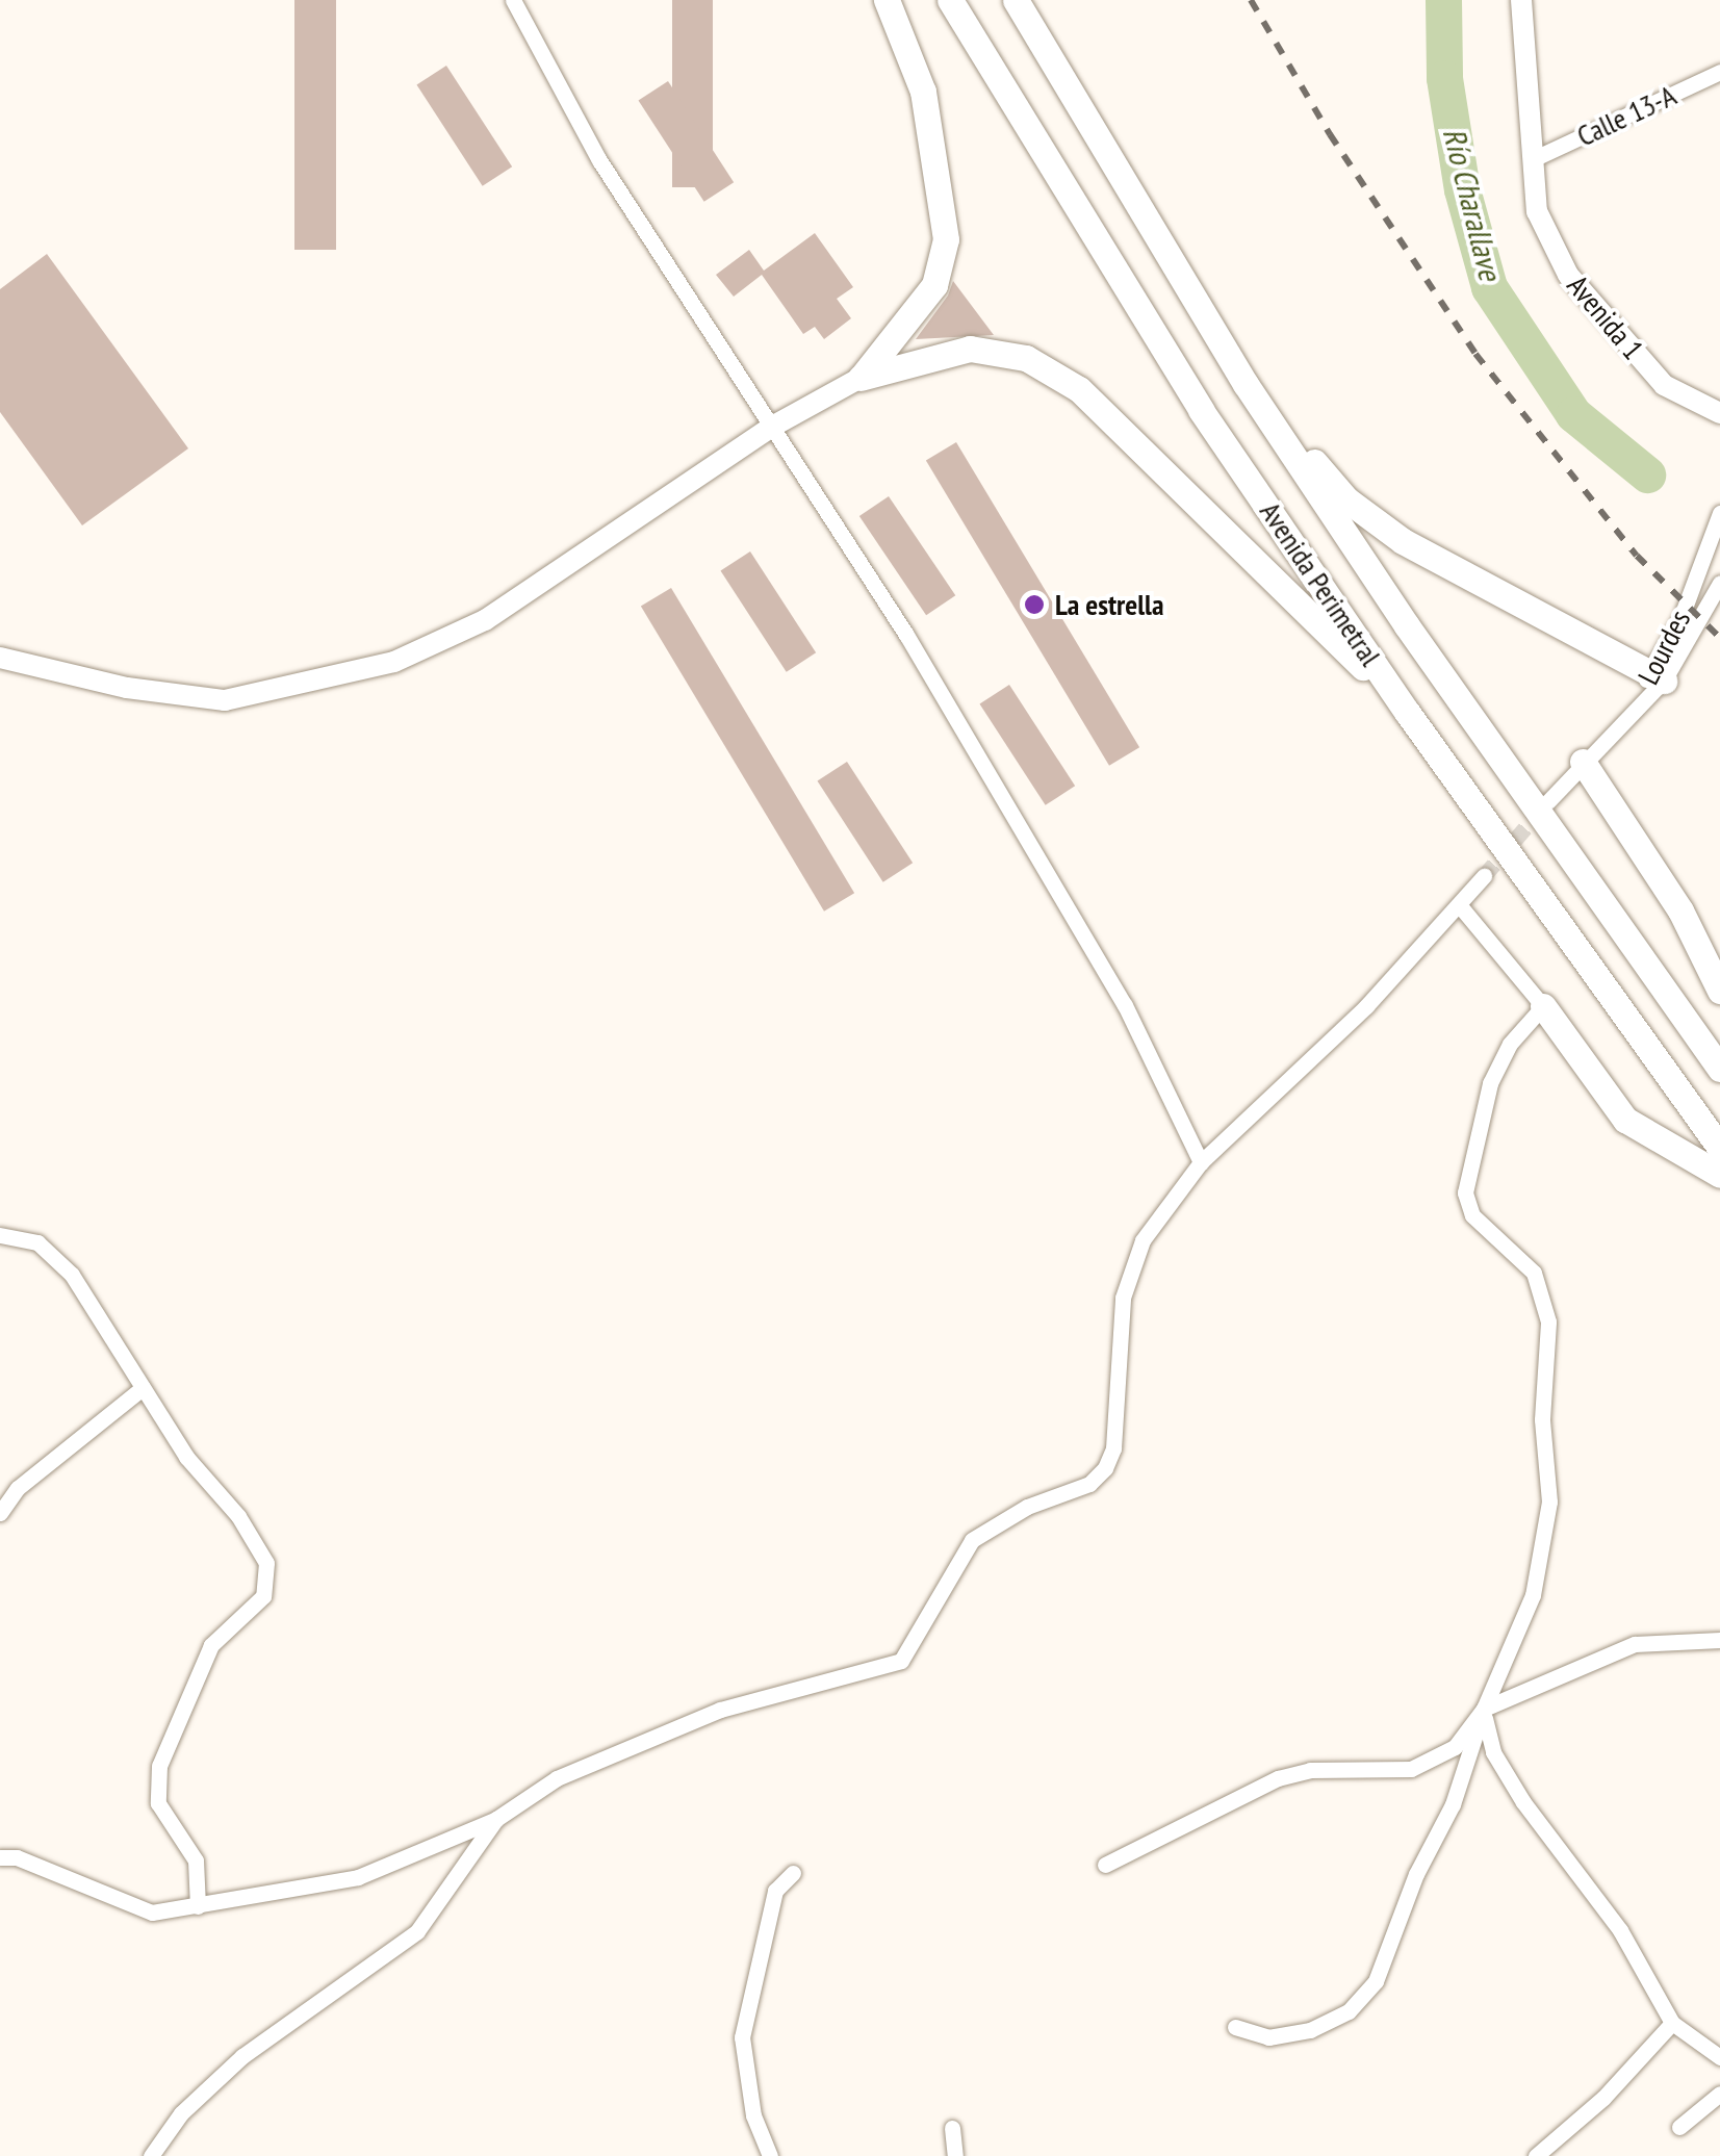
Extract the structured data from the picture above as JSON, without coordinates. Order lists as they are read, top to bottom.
{
  "streets": {
    "highway": ["Avenida Perimetral"],
    "street": ["Calle 13-A", "Avenida 1", "Lourdes"]
  },
  "crossings": [
    ["Calle 13-A", "Avenida 1"]
  ],
  "water": ["Río Charallave"],
  "places": ["La estrella"]
}
